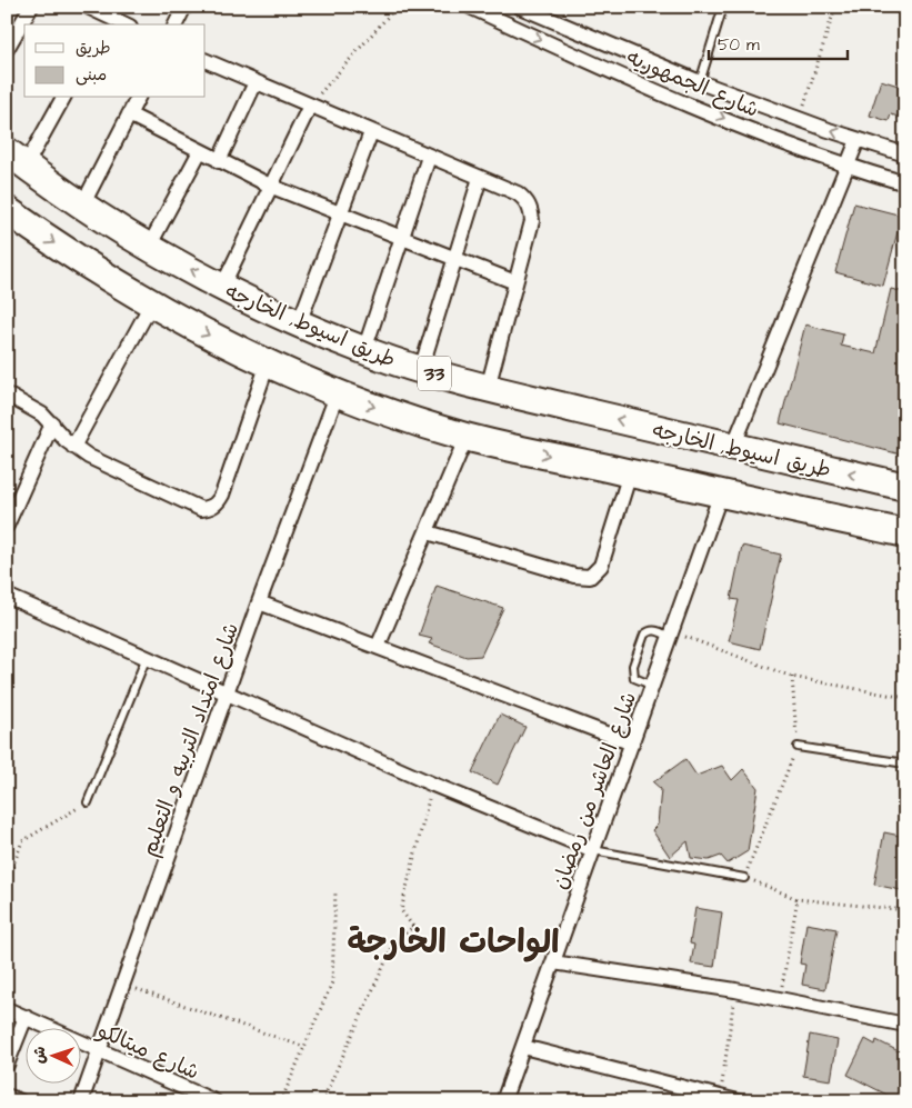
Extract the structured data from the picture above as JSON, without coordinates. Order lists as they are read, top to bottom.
{
  "streets": {
    "highway": ["طريق اسيوط, الخارجه", "33"],
    "street": [
      "شارع الجمهوريه",
      "شارع امتداد التربيه و التعليم",
      "شارع العاشر من رمضان",
      "شارع ميتالكو"
    ]
  },
  "crossings": [
    ["33", "شارع امتداد التربيه و التعليم"],
    ["33", "شارع العاشر من رمضان"],
    ["شارع امتداد التربيه و التعليم", "شارع ميتالكو"]
  ],
  "districts": ["الواحات الخارجة"],
  "legend": ["طريق", "مبنى"],
  "scale_bar": "50 m",
  "north": "left"
}
